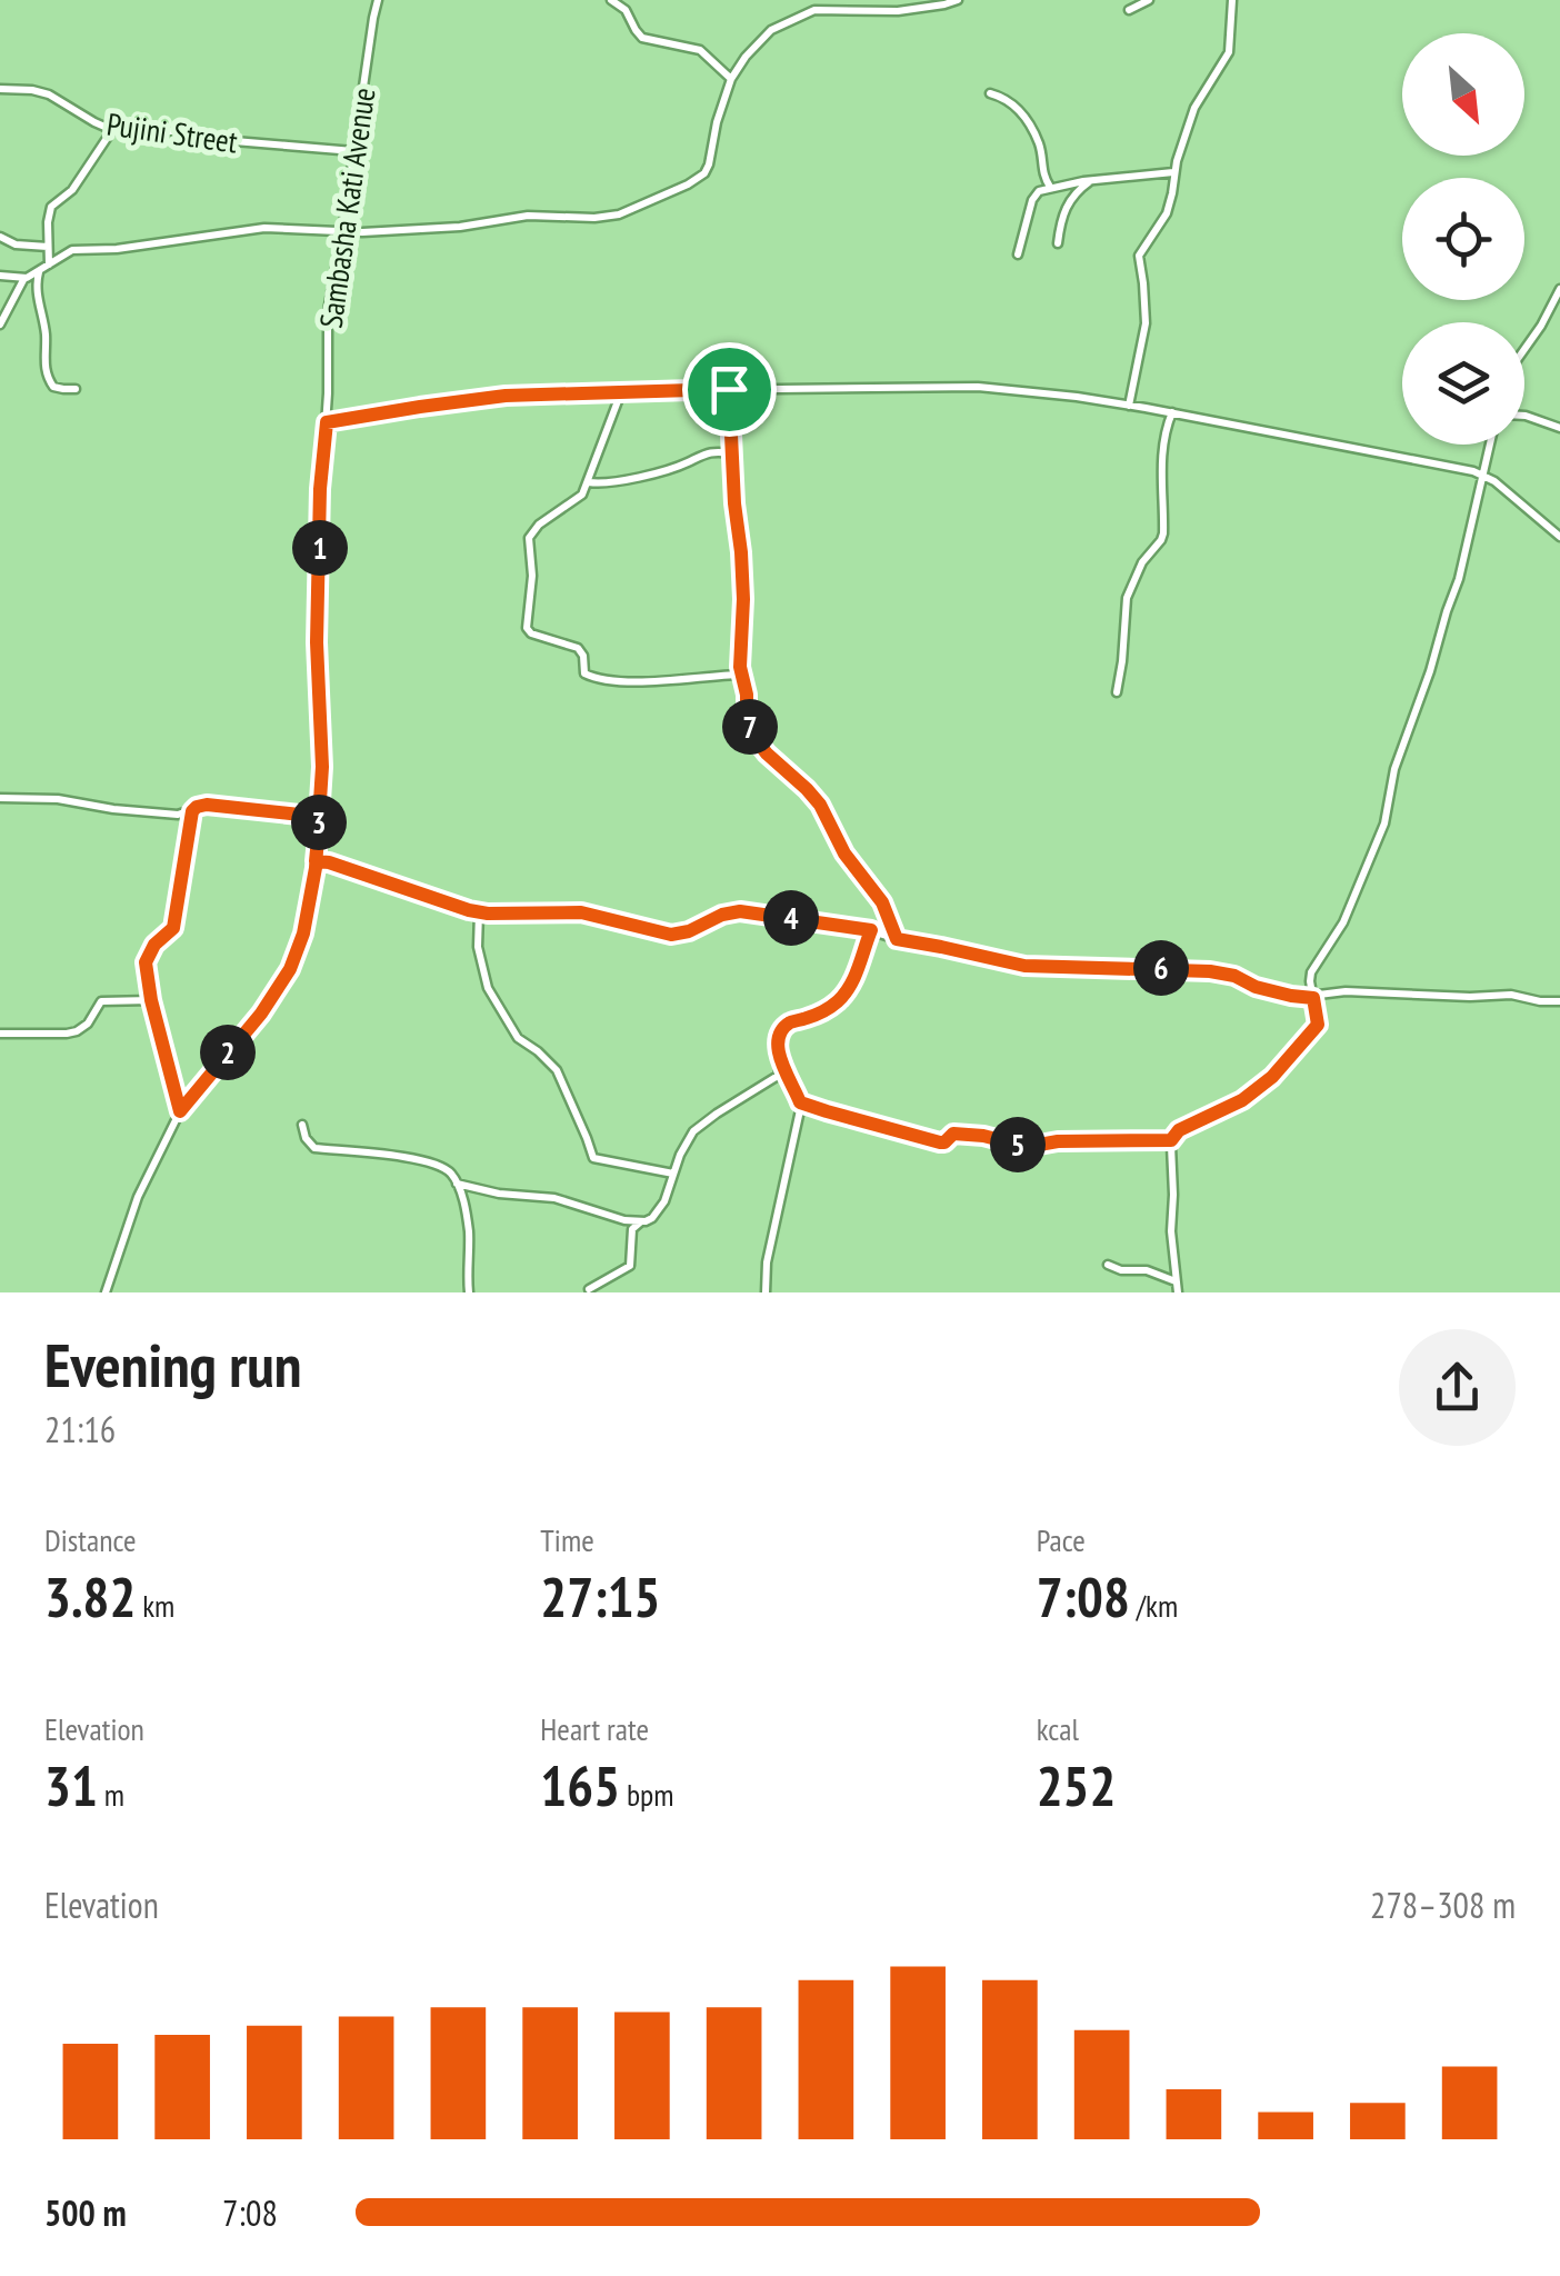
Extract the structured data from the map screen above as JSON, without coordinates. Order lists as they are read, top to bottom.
{
  "streets": {
    "street": ["Pujini Street", "Sambasha Kati Avenue"]
  },
  "crossings": [
    ["Pujini Street", "Sambasha Kati Avenue"]
  ],
  "north": "bottom right",
  "page": {
    "pins": [
      "1",
      "7",
      "3",
      "4",
      "6",
      "2",
      "5"
    ],
    "heading": ["Evening run", "21:16"],
    "stats": [
      ["Distance", "3.82 km"],
      ["Time", "27:15"],
      ["Pace", "7:08 /km"],
      ["Elevation", "31 m"],
      ["Heart rate", "165 bpm"],
      ["kcal", "252"]
    ],
    "chart": ["Elevation", "278–308 m"],
    "list": [
      {
        "name": "500 m",
        "note": "7:08"
      }
    ]
  }
}
